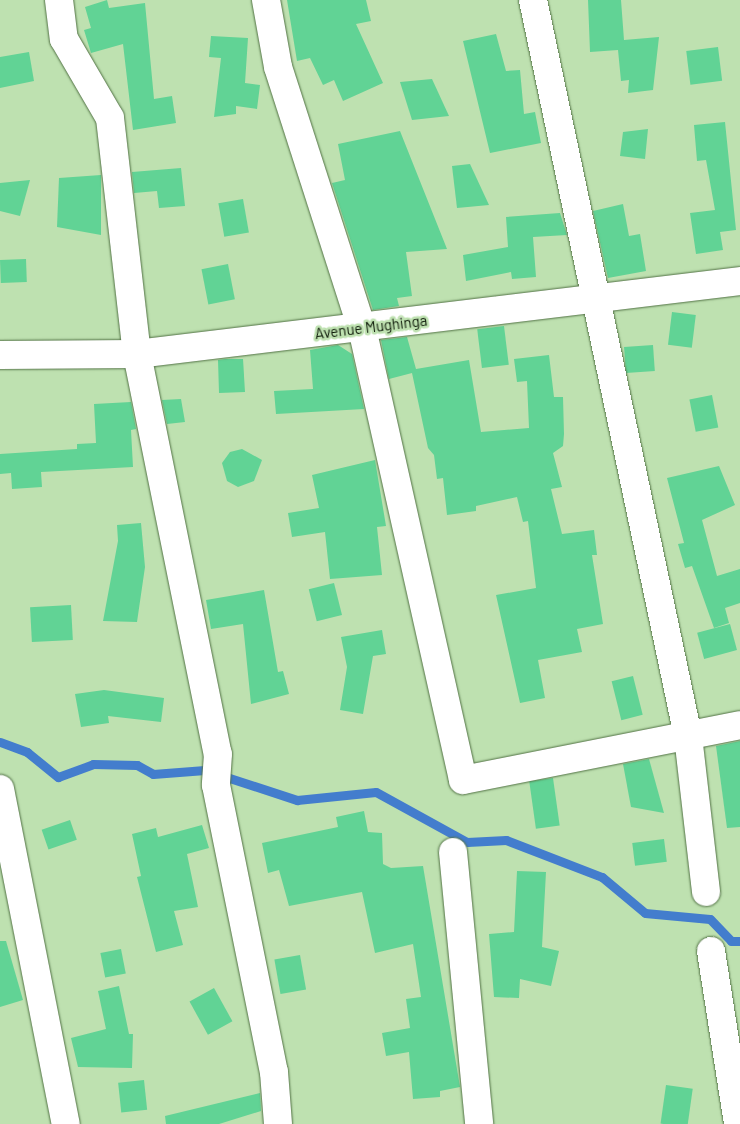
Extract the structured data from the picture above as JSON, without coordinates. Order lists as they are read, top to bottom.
{
  "streets": {
    "street": ["Avenue Mughinga"]
  }
}
